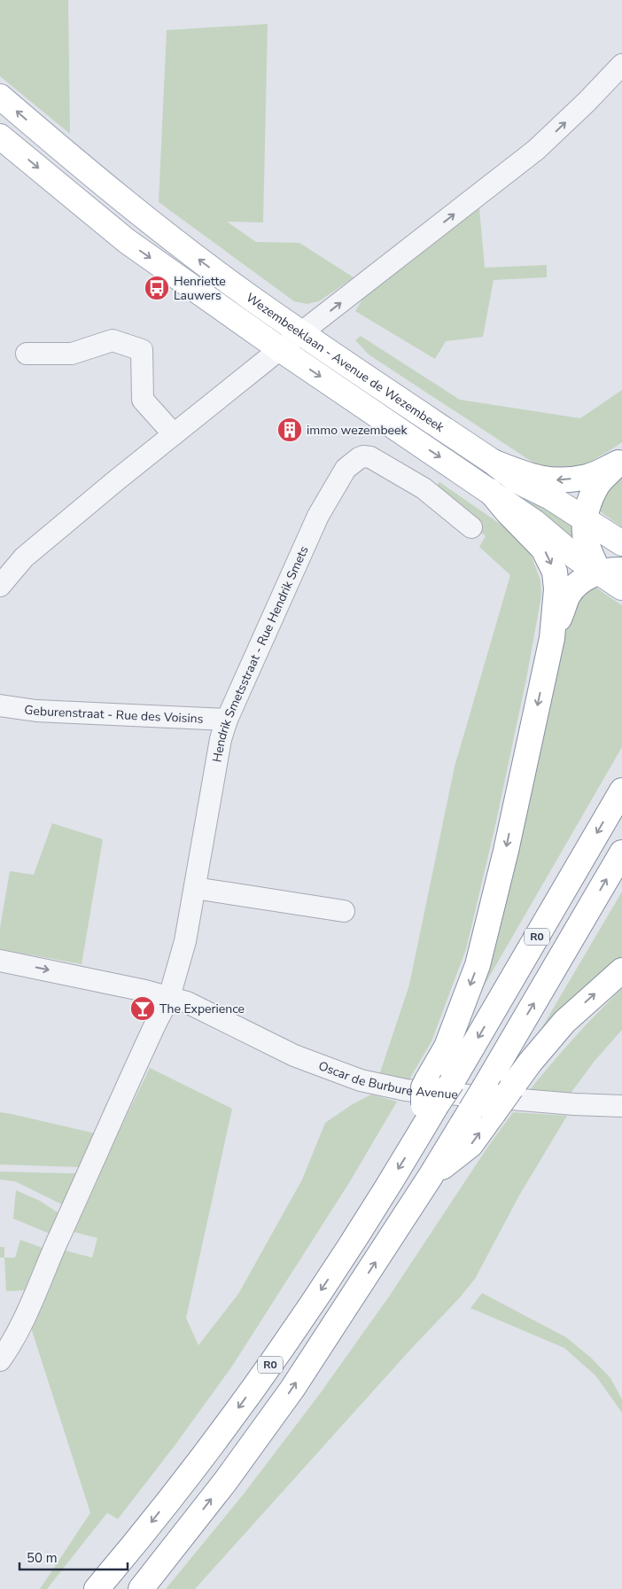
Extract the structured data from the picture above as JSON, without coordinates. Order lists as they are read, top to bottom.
{
  "streets": {
    "main road": ["Wezembeeklaan - Avenue de Wezembeek", "R0"],
    "street": ["Hendrik Smetsstraat - Rue Hendrik Smets", "Geburenstraat - Rue des Voisins", "Oscar de Burbure Avenue"]
  },
  "crossings": [
    ["Hendrik Smetsstraat - Rue Hendrik Smets", "Geburenstraat - Rue des Voisins"],
    ["Hendrik Smetsstraat - Rue Hendrik Smets", "Oscar de Burbure Avenue"]
  ],
  "places": {
    "bus stop": ["Henriette Lauwers"],
    "building": ["immo wezembeek"],
    "bar": ["The Experience"]
  },
  "scale_bar": "50 m"
}
